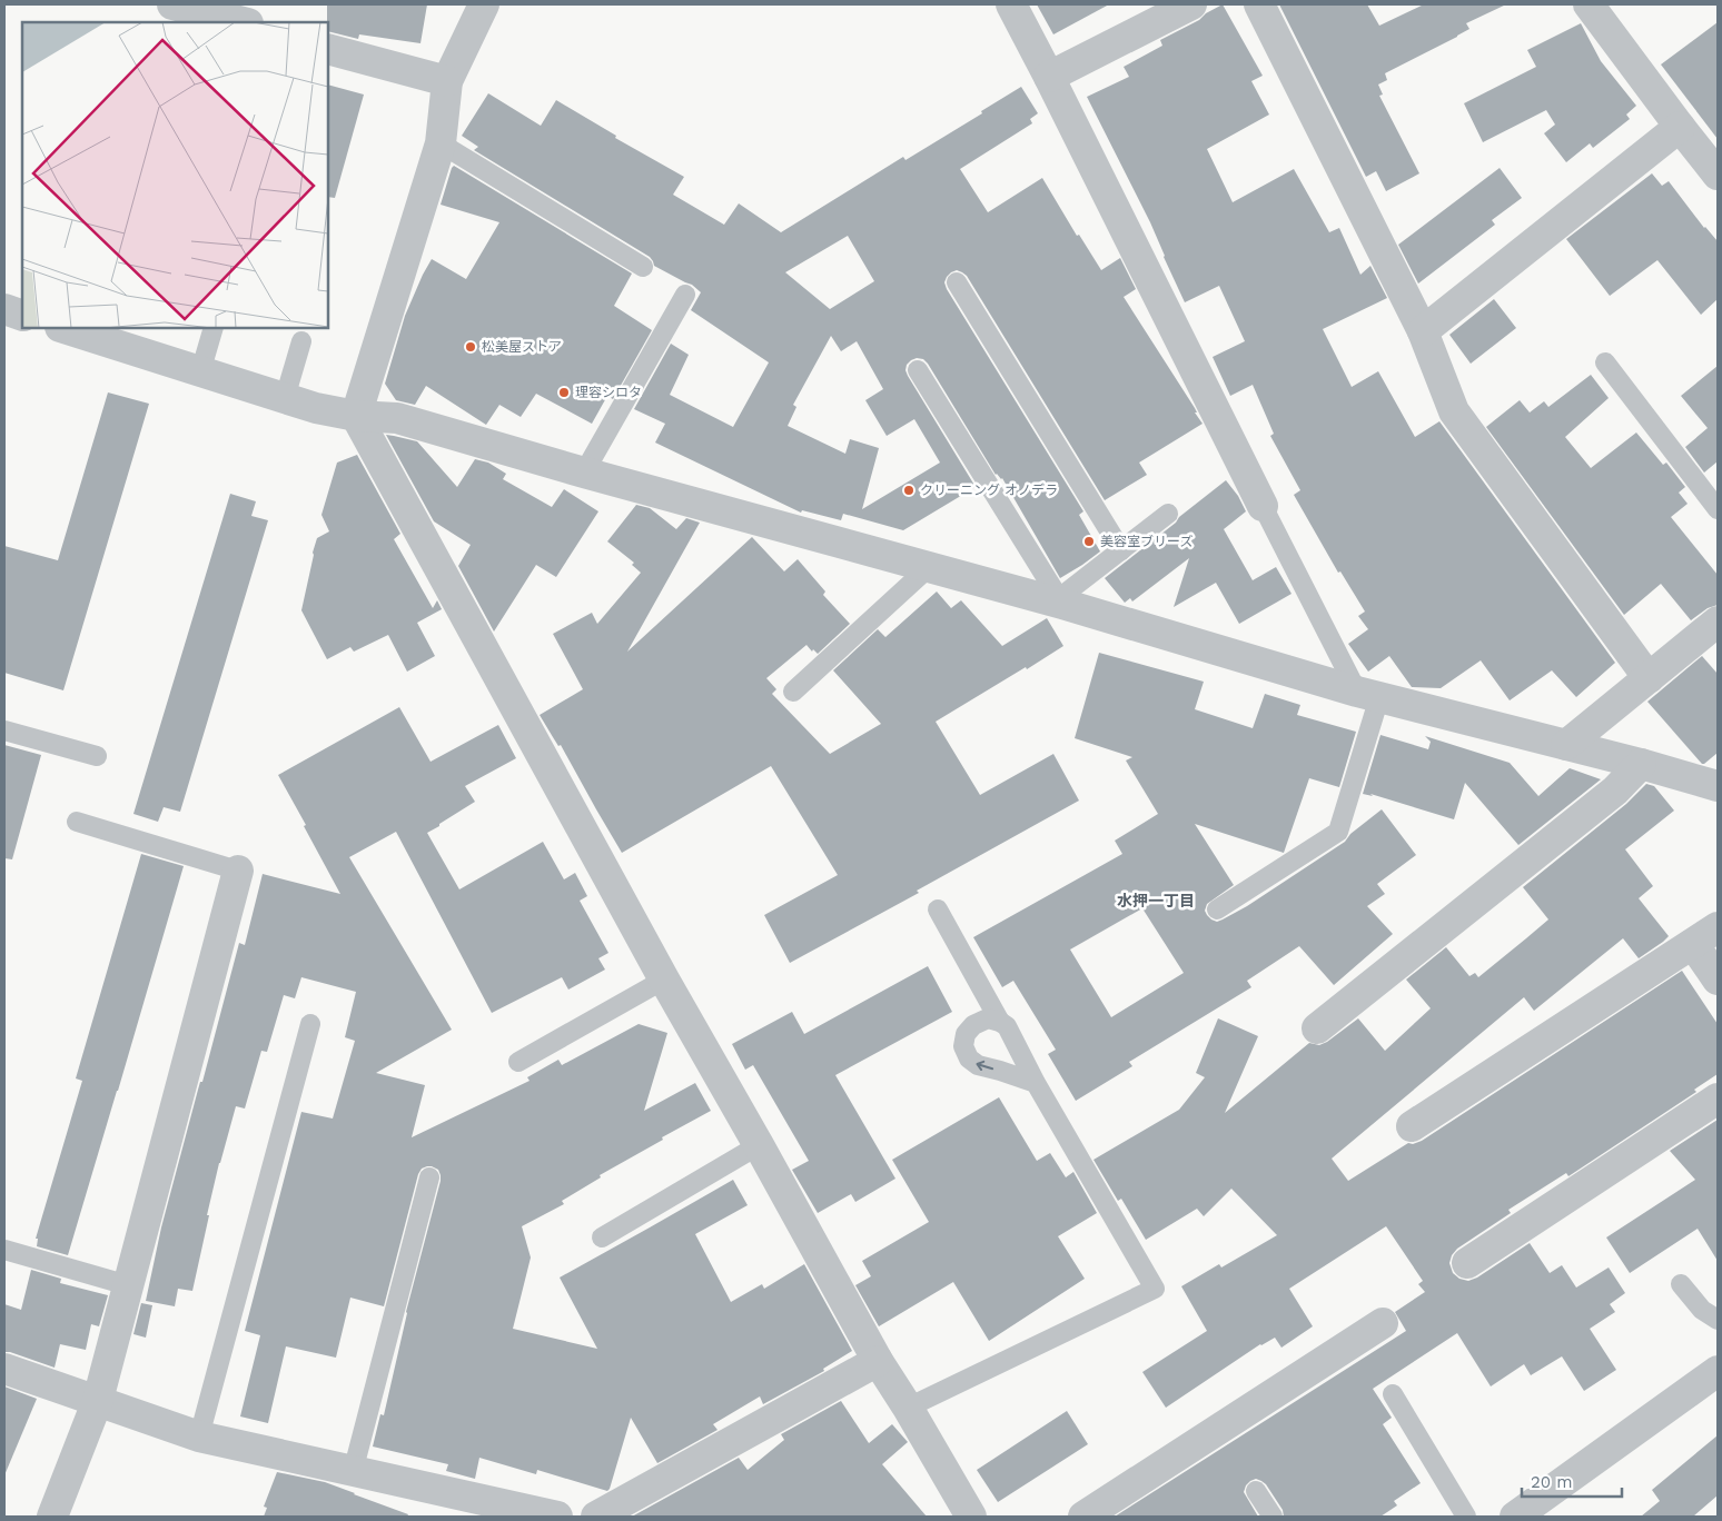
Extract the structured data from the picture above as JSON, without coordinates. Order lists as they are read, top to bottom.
{
  "districts": ["水押一丁目"],
  "places": [
    "松美屋ストア",
    "理容シロタ",
    "クリーニング オノデラ",
    "美容室ブリーズ"
  ],
  "scale_bar": "20 m"
}
